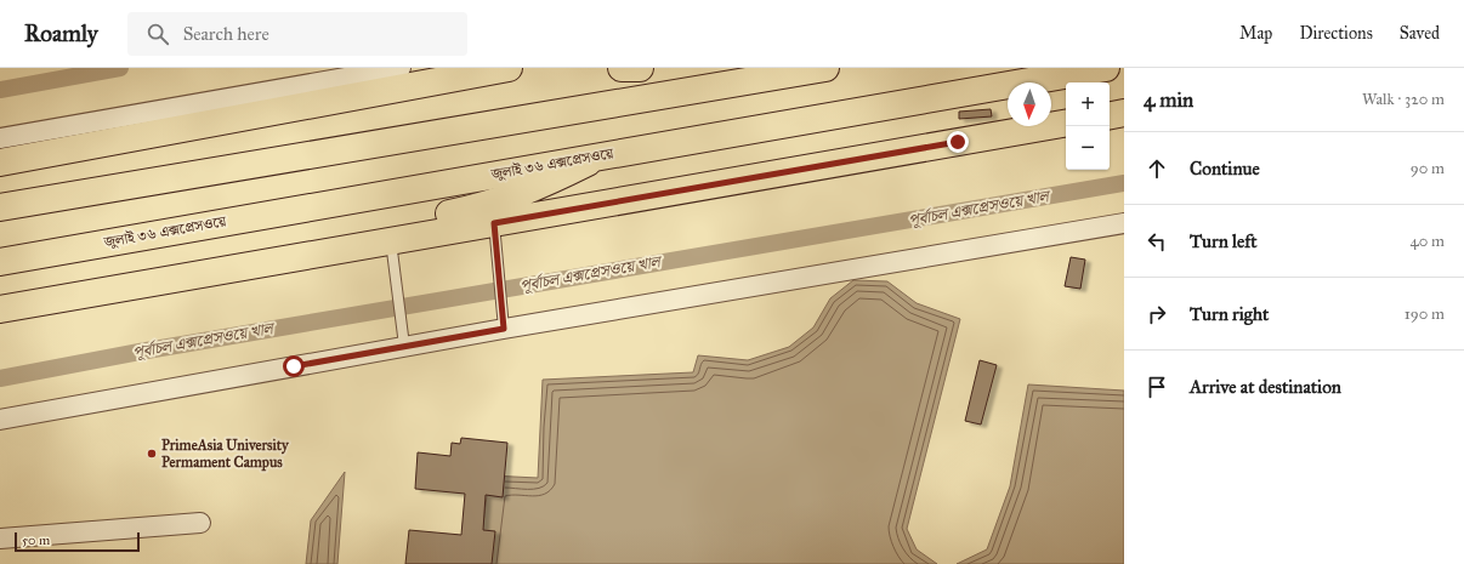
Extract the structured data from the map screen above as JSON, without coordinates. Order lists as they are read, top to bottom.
{
  "streets": {
    "main road": ["জুলাই ৩৬ এক্সপ্রেসওয়ে"]
  },
  "water": ["পূর্বাচল এক্সপ্রেসওয়ে খাল"],
  "places": ["PrimeAsia University Permament Campus"],
  "scale_bar": "50 m",
  "north": "bottom",
  "page": {
    "header": "Roamly",
    "search": "Search here",
    "nav": ["Map", "Directions", "Saved"],
    "heading": ["4 min", "Walk · 320 m"],
    "map_buttons": ["+", "−"],
    "list": [
      ["Continue", "90 m"],
      ["Turn left", "40 m"],
      ["Turn right", "190 m"],
      "Arrive at destination"
    ],
    "scale": "50 m"
  }
}
